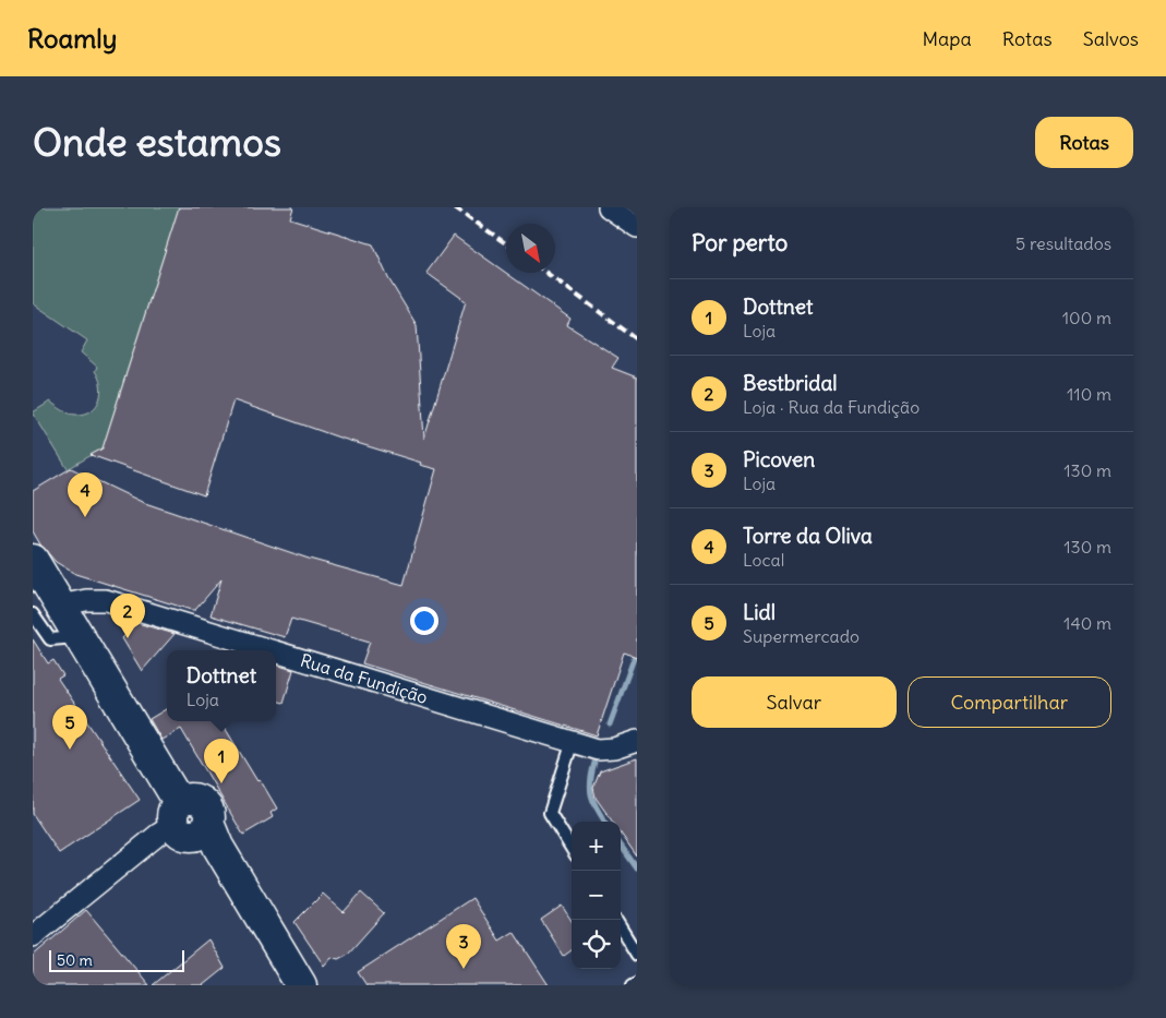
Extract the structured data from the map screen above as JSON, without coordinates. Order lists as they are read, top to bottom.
{
  "streets": {
    "street": ["Rua da Fundição"]
  },
  "scale_bar": "50 m",
  "north": "bottom right",
  "page": {
    "header": "Roamly",
    "nav": ["Mapa", "Rotas", "Salvos"],
    "buttons": [
      "Rotas",
      ["Salvar", "Compartilhar"]
    ],
    "title": "Onde estamos",
    "heading": ["Por perto", "5 resultados"],
    "list": [
      {
        "mark": "1",
        "name": "Dottnet",
        "note": "Loja",
        "value": "100 m"
      },
      {
        "mark": "2",
        "name": "Bestbridal",
        "note": "Loja · Rua da Fundição",
        "value": "110 m"
      },
      {
        "mark": "3",
        "name": "Picoven",
        "note": "Loja",
        "value": "130 m"
      },
      {
        "mark": "4",
        "name": "Torre da Oliva",
        "note": "Local",
        "value": "130 m"
      },
      {
        "mark": "5",
        "name": "Lidl",
        "note": "Supermercado",
        "value": "140 m"
      }
    ],
    "pins": [
      "4",
      "2",
      "5",
      "1",
      "3"
    ],
    "popup": ["Dottnet", "Loja"],
    "map_buttons": ["+", "−"],
    "scale": "50 m"
  }
}
